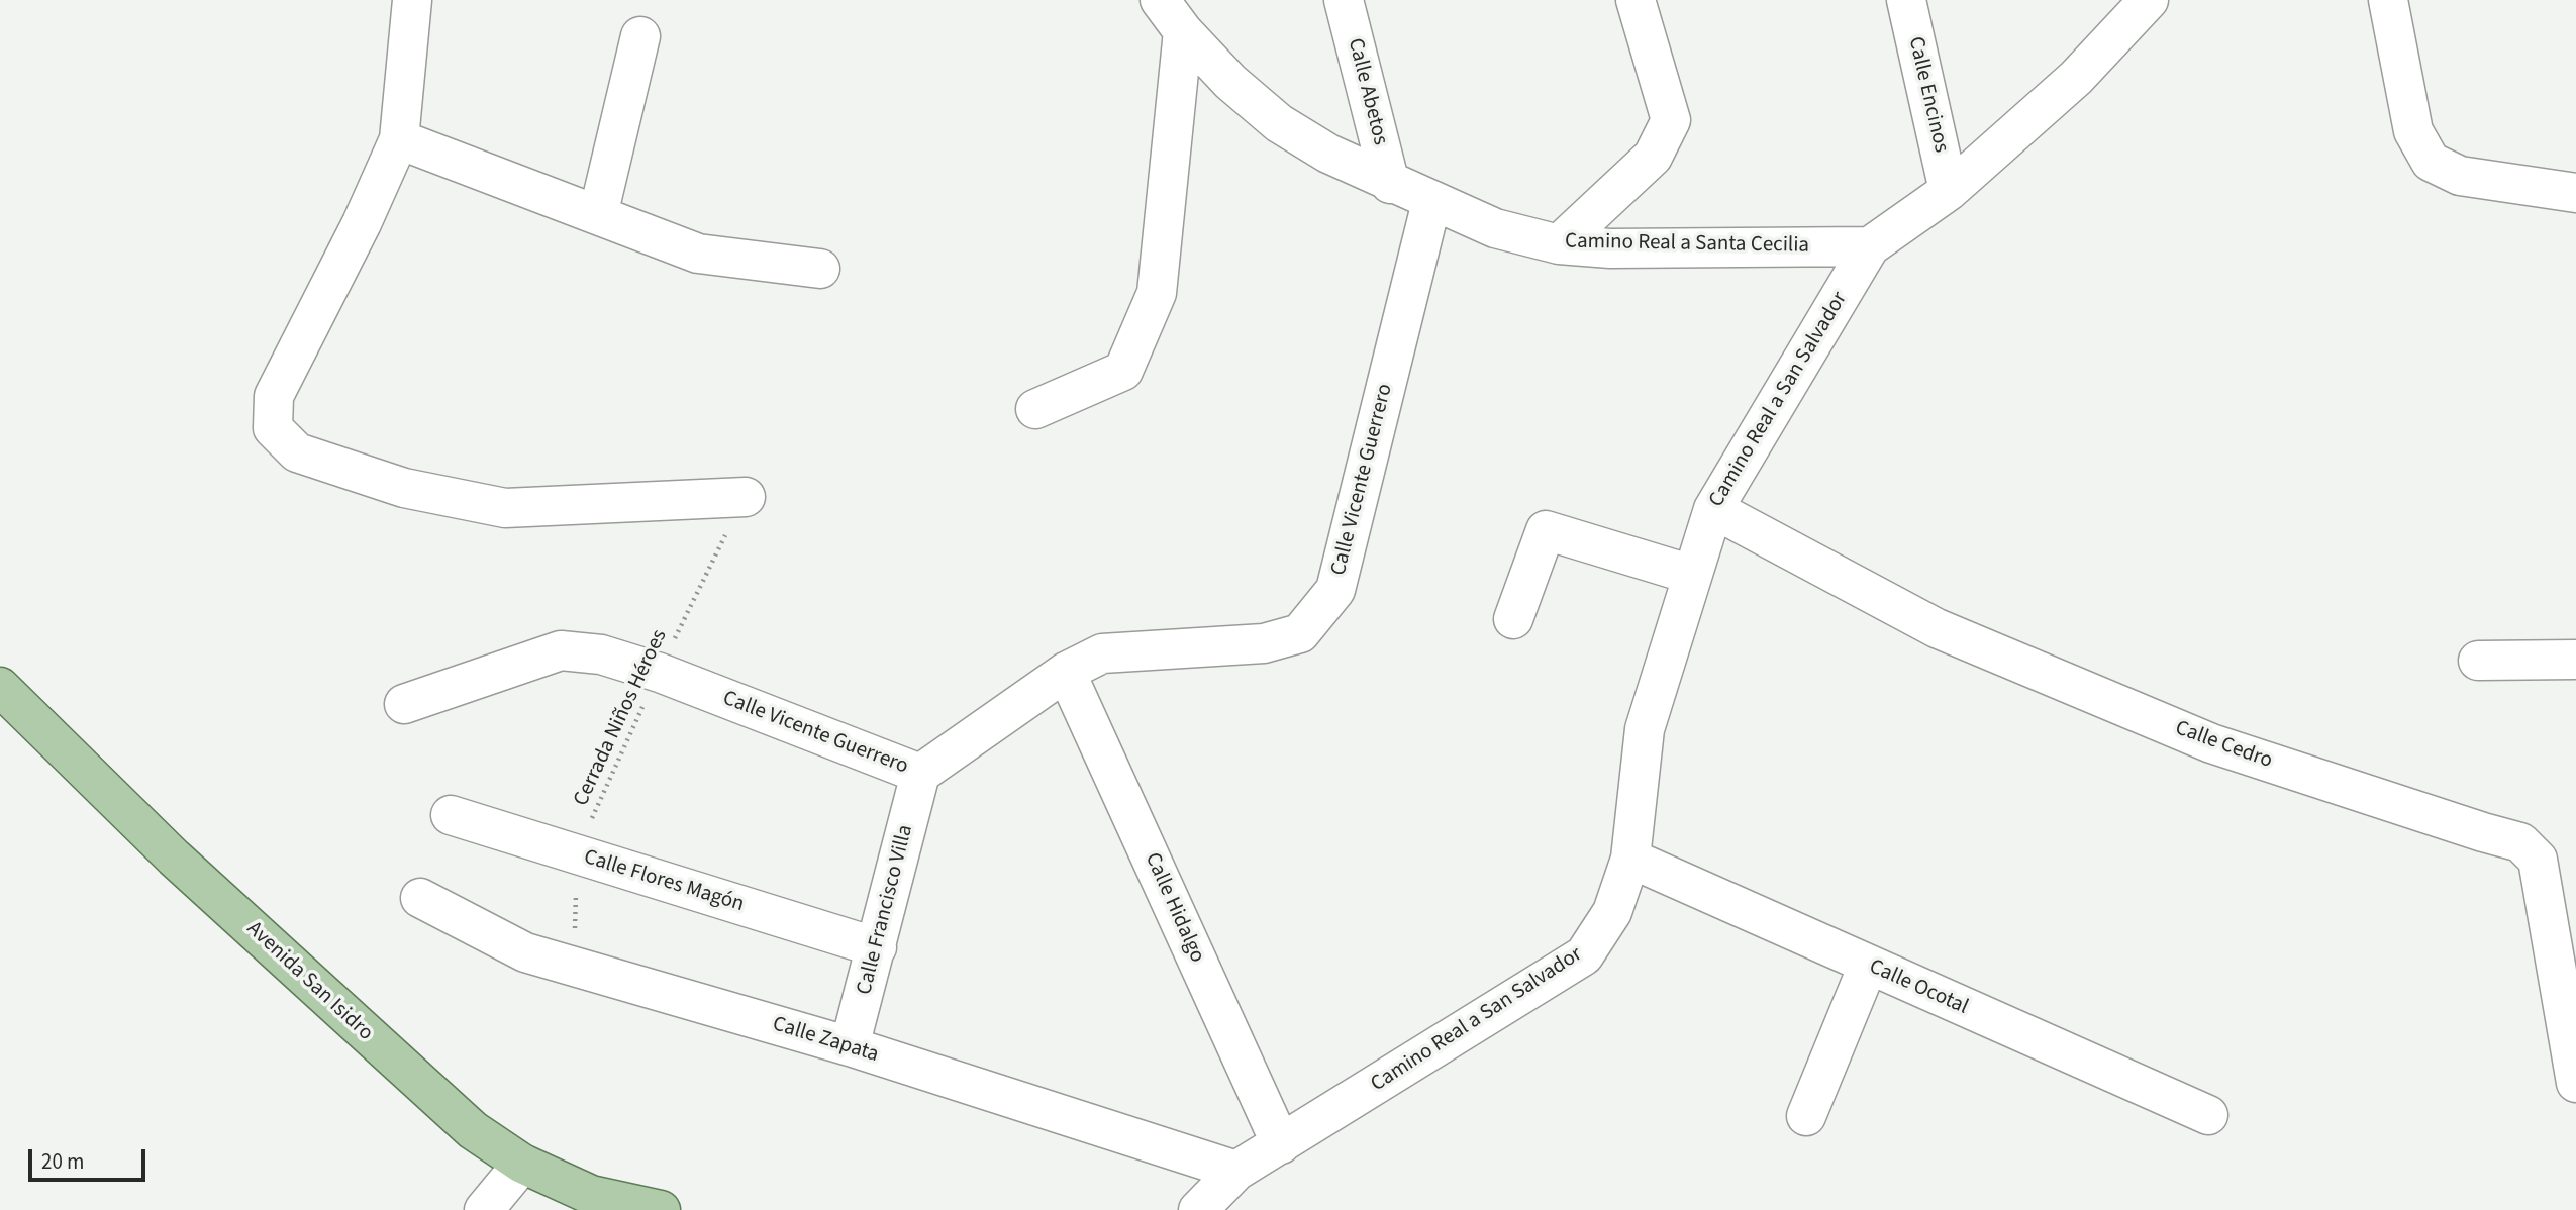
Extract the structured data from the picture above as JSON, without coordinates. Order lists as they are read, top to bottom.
{
  "streets": {
    "main road": ["Avenida San Isidro"],
    "street": [
      "Calle Abetos",
      "Calle Encinos",
      "Camino Real a Santa Cecilia",
      "Camino Real a San Salvador",
      "Calle Vicente Guerrero",
      "Calle Cedro",
      "Calle Flores Magón",
      "Calle Hidalgo",
      "Calle Francisco Villa",
      "Calle Ocotal",
      "Calle Zapata"
    ],
    "path": ["Cerrada Niños Héroes"]
  },
  "crossings": [
    ["Calle Abetos", "Camino Real a Santa Cecilia"],
    ["Calle Encinos", "Camino Real a San Salvador"],
    ["Camino Real a Santa Cecilia", "Camino Real a San Salvador"],
    ["Camino Real a Santa Cecilia", "Calle Vicente Guerrero"],
    ["Camino Real a San Salvador", "Calle Cedro"],
    ["Camino Real a San Salvador", "Calle Hidalgo"],
    ["Camino Real a San Salvador", "Calle Ocotal"],
    ["Camino Real a San Salvador", "Calle Zapata"],
    ["Calle Vicente Guerrero", "Cerrada Niños Héroes"],
    ["Calle Vicente Guerrero", "Calle Hidalgo"],
    ["Calle Vicente Guerrero", "Calle Francisco Villa"],
    ["Cerrada Niños Héroes", "Calle Flores Magón"],
    ["Cerrada Niños Héroes", "Calle Zapata"],
    ["Calle Flores Magón", "Calle Francisco Villa"],
    ["Calle Francisco Villa", "Calle Zapata"]
  ],
  "scale_bar": "20 m"
}
